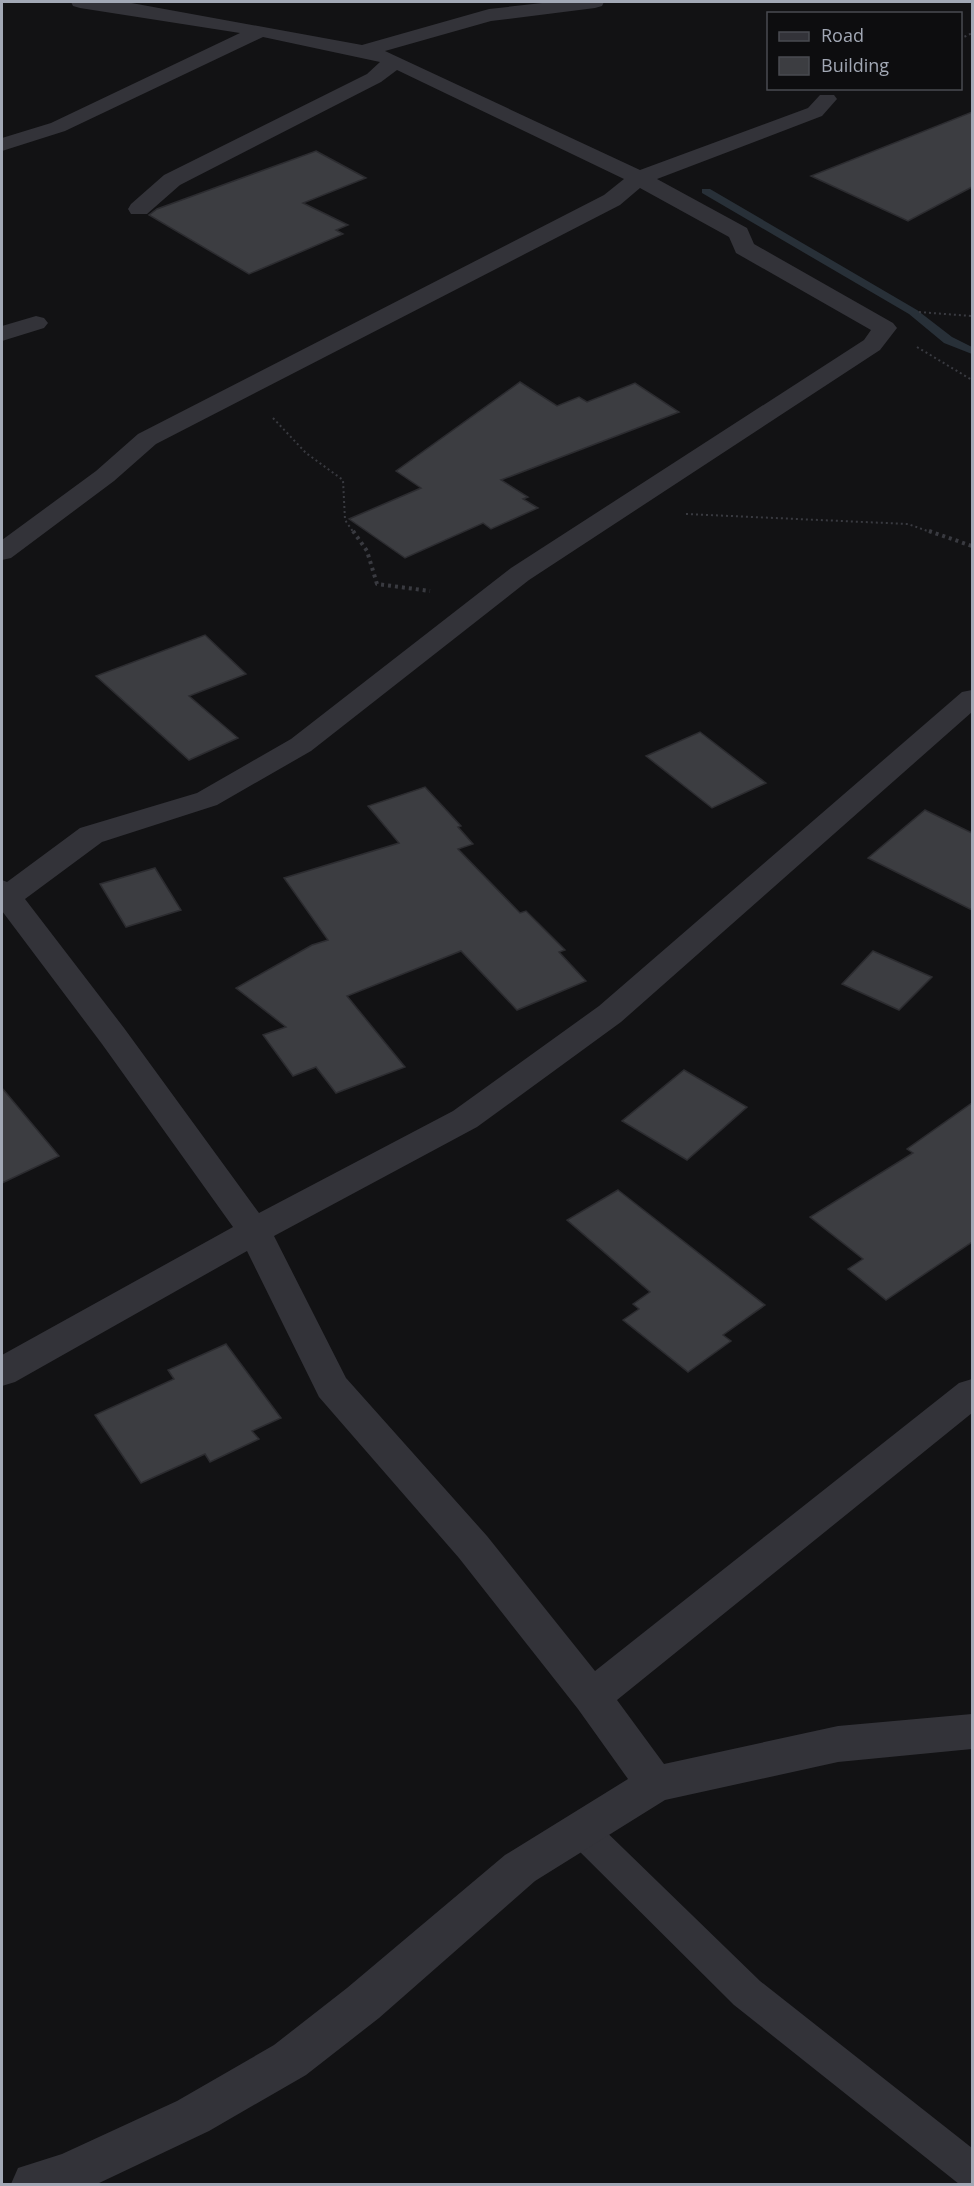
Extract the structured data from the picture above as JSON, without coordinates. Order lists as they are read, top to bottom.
{
  "legend": ["Road", "Building"]
}
